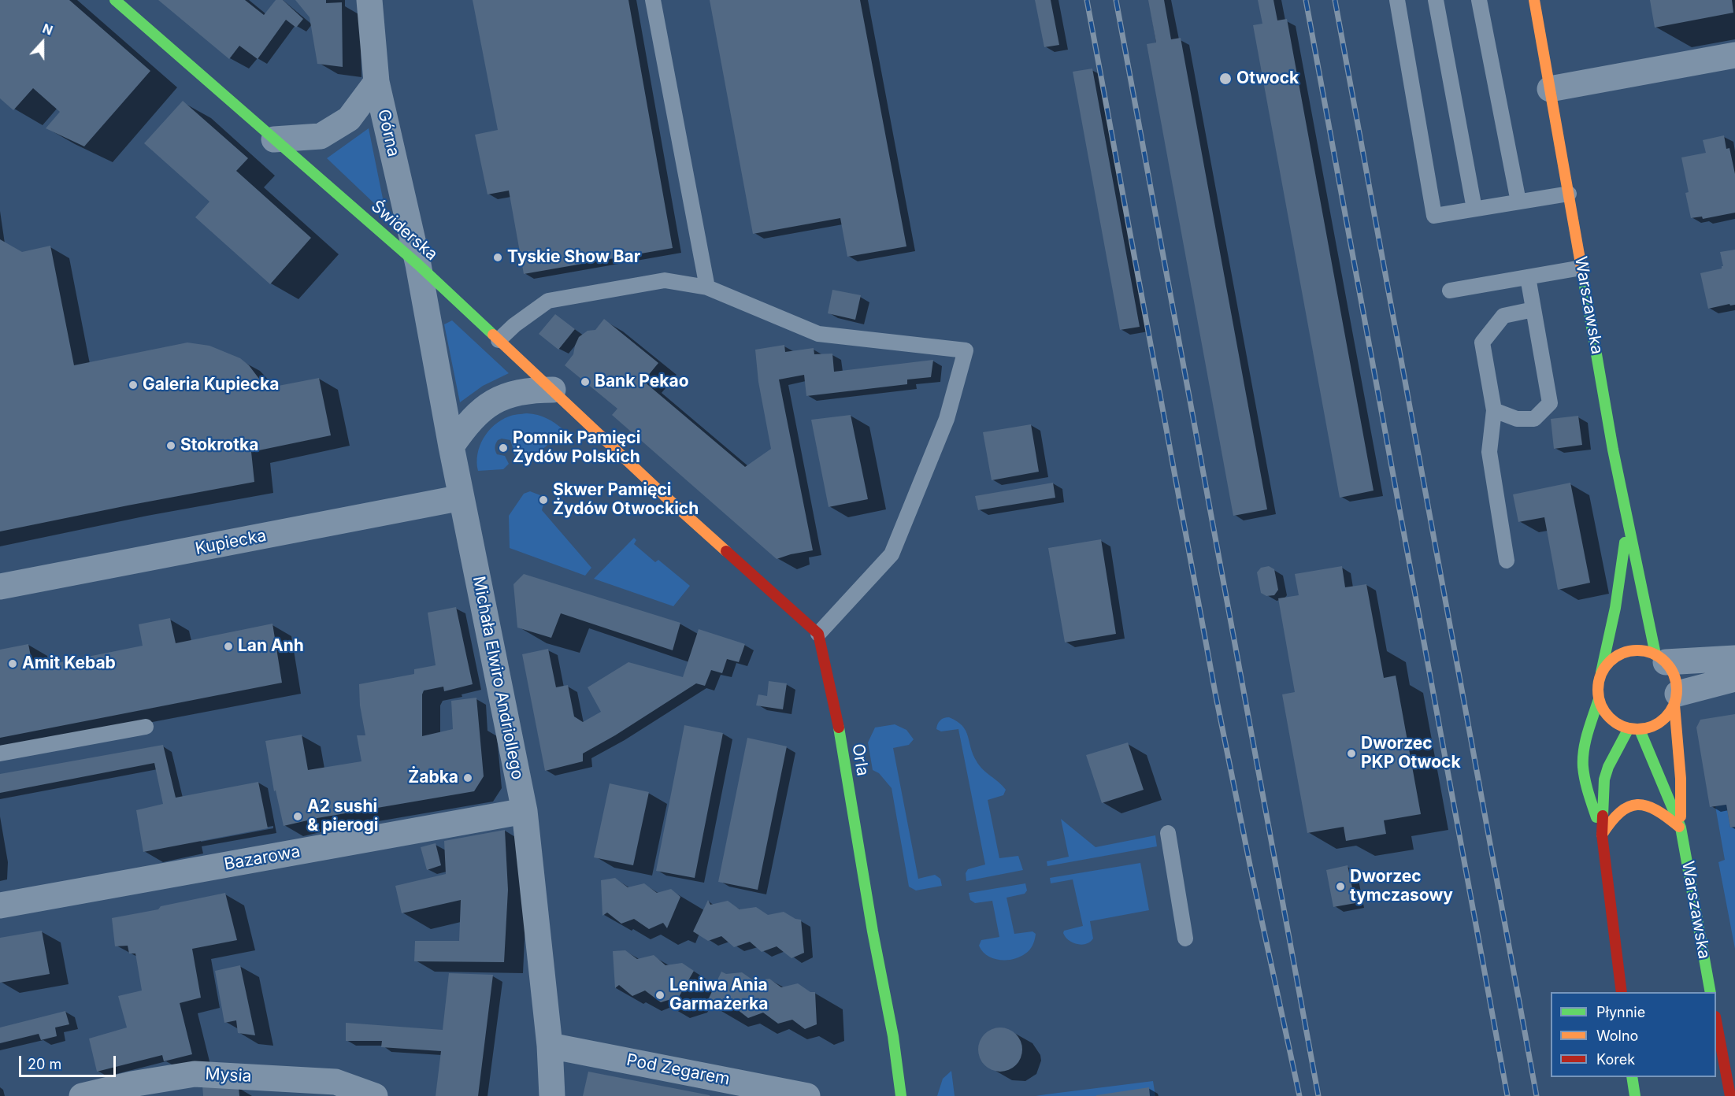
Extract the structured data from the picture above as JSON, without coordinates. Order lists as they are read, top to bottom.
{
  "streets": {
    "street": [
      "Górna",
      "Świderska",
      "Warszawska",
      "Kupiecka",
      "Michała Elwiro Andriollego",
      "Orla",
      "Bazarowa",
      "Pod Zegarem",
      "Mysia"
    ]
  },
  "crossings": [
    ["Górna", "Świderska"],
    ["Górna", "Michała Elwiro Andriollego"],
    ["Świderska", "Michała Elwiro Andriollego"],
    ["Świderska", "Orla"],
    ["Kupiecka", "Michała Elwiro Andriollego"],
    ["Michała Elwiro Andriollego", "Bazarowa"],
    ["Michała Elwiro Andriollego", "Pod Zegarem"]
  ],
  "places": [
    "Otwock",
    "Tyskie Show Bar",
    "Bank Pekao",
    "Galeria Kupiecka",
    "Stokrotka",
    "Pomnik Pamięci Żydów Polskich",
    "Skwer Pamięci Żydów Otwockich",
    "Lan Anh",
    "Amit Kebab",
    "Dworzec PKP Otwock",
    "Żabka",
    "A2 sushi & pierogi",
    "Dworzec tymczasowy",
    "Leniwa Ania Garmażerka"
  ],
  "legend": ["Płynnie", "Wolno", "Korek"],
  "scale_bar": "20 m",
  "north": "top"
}
